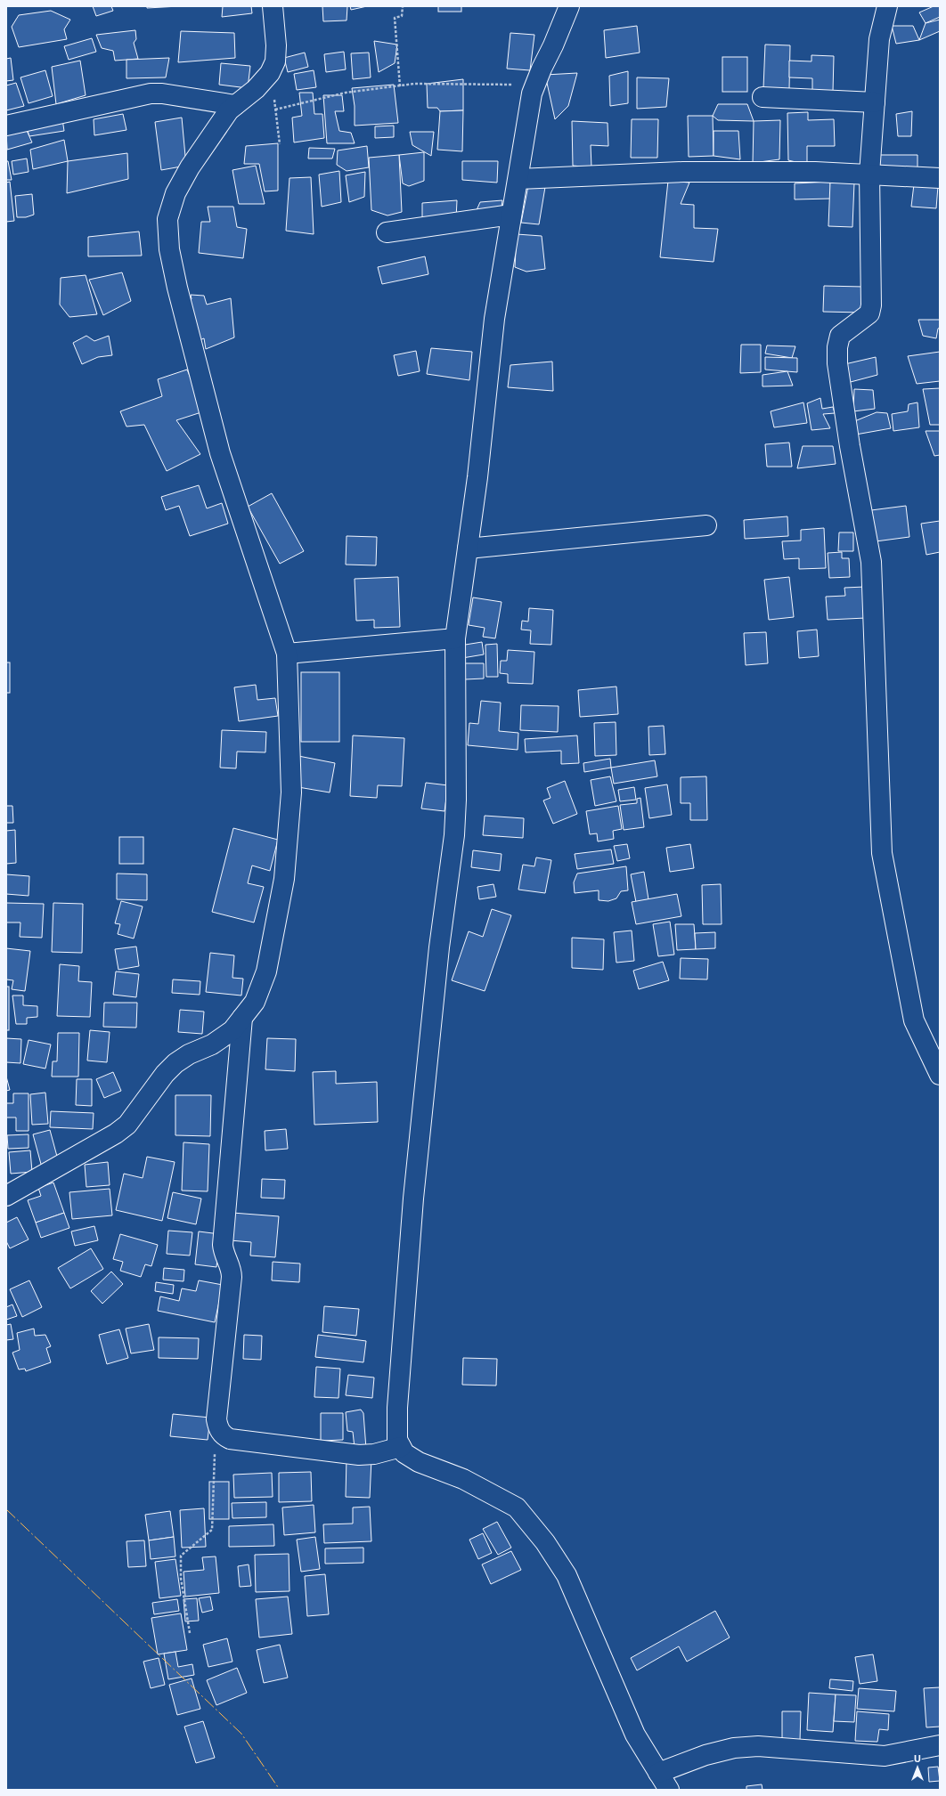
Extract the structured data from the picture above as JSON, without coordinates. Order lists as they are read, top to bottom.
{
  "north": "top"
}
